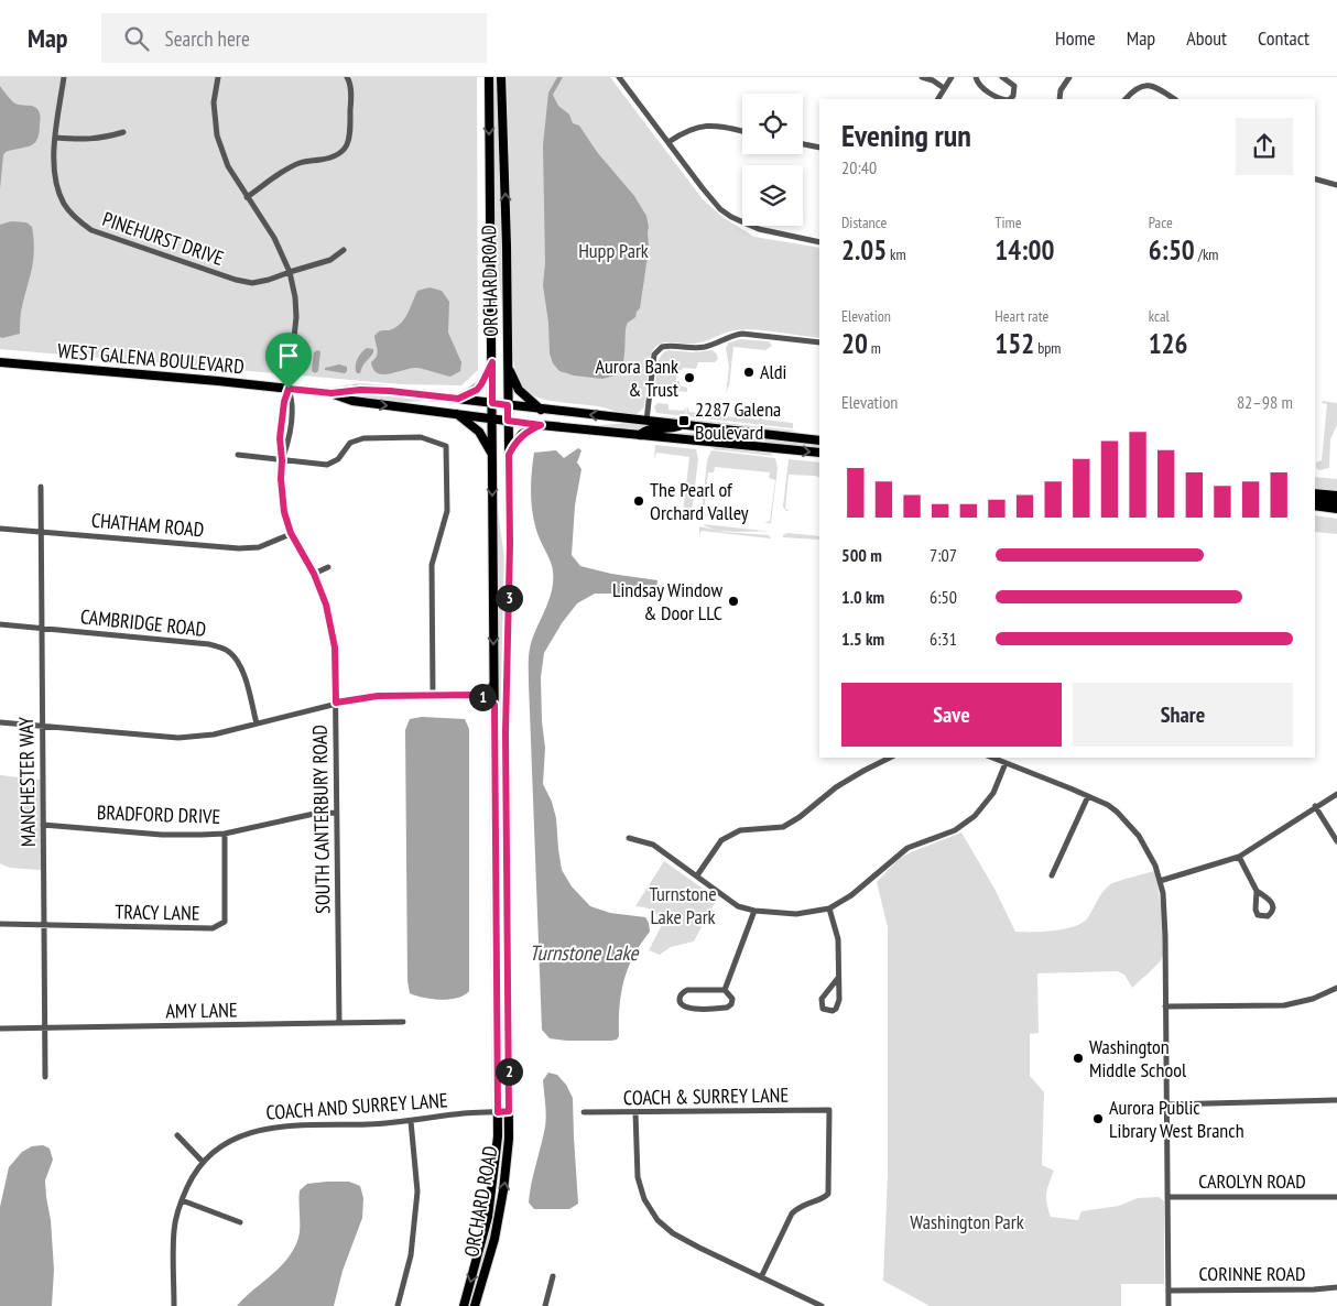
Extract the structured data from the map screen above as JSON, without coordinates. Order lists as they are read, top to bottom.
{
  "streets": {
    "main road": ["ORCHARD ROAD", "WEST GALENA BOULEVARD"],
    "street": [
      "PINEHURST DRIVE",
      "CHATHAM ROAD",
      "CAMBRIDGE ROAD",
      "MANCHESTER WAY",
      "BRADFORD DRIVE",
      "SOUTH CANTERBURY ROAD",
      "TRACY LANE",
      "AMY LANE",
      "COACH & SURREY LANE",
      "COACH AND SURREY LANE",
      "CAROLYN ROAD",
      "CORINNE ROAD"
    ]
  },
  "crossings": [
    ["ORCHARD ROAD", "WEST GALENA BOULEVARD"],
    ["ORCHARD ROAD", "COACH AND SURREY LANE"],
    ["WEST GALENA BOULEVARD", "SOUTH CANTERBURY ROAD"],
    ["CHATHAM ROAD", "MANCHESTER WAY"],
    ["CHATHAM ROAD", "SOUTH CANTERBURY ROAD"],
    ["CAMBRIDGE ROAD", "MANCHESTER WAY"],
    ["MANCHESTER WAY", "BRADFORD DRIVE"],
    ["MANCHESTER WAY", "TRACY LANE"],
    ["MANCHESTER WAY", "AMY LANE"],
    ["BRADFORD DRIVE", "SOUTH CANTERBURY ROAD"],
    ["BRADFORD DRIVE", "TRACY LANE"],
    ["SOUTH CANTERBURY ROAD", "AMY LANE"]
  ],
  "water": ["Turnstone Lake"],
  "parks": ["Hupp Park", "Turnstone Lake Park", "Washington Park"],
  "places": {
    "other": [
      "Aldi",
      "Aurora Bank & Trust",
      "The Pearl of Orchard Valley",
      "Lindsay Window & Door LLC",
      "Washington Middle School",
      "Aurora Public Library West Branch"
    ],
    "transit": ["2287 Galena Boulevard"]
  },
  "page": {
    "header": "Map",
    "search": "Search here",
    "nav": [
      "Home",
      "Map",
      "About",
      "Contact"
    ],
    "heading": ["Evening run", "20:40"],
    "stats": [
      ["Distance", "2.05 km"],
      ["Time", "14:00"],
      ["Pace", "6:50 /km"],
      ["Elevation", "20 m"],
      ["Heart rate", "152 bpm"],
      ["kcal", "126"]
    ],
    "chart": ["Elevation", "82–98 m"],
    "list": [
      {
        "name": "500 m",
        "note": "7:07"
      },
      {
        "name": "1.0 km",
        "note": "6:50"
      },
      {
        "name": "1.5 km",
        "note": "6:31"
      }
    ],
    "pins": ["3", "1", "2"],
    "buttons": ["Save", "Share"]
  }
}
